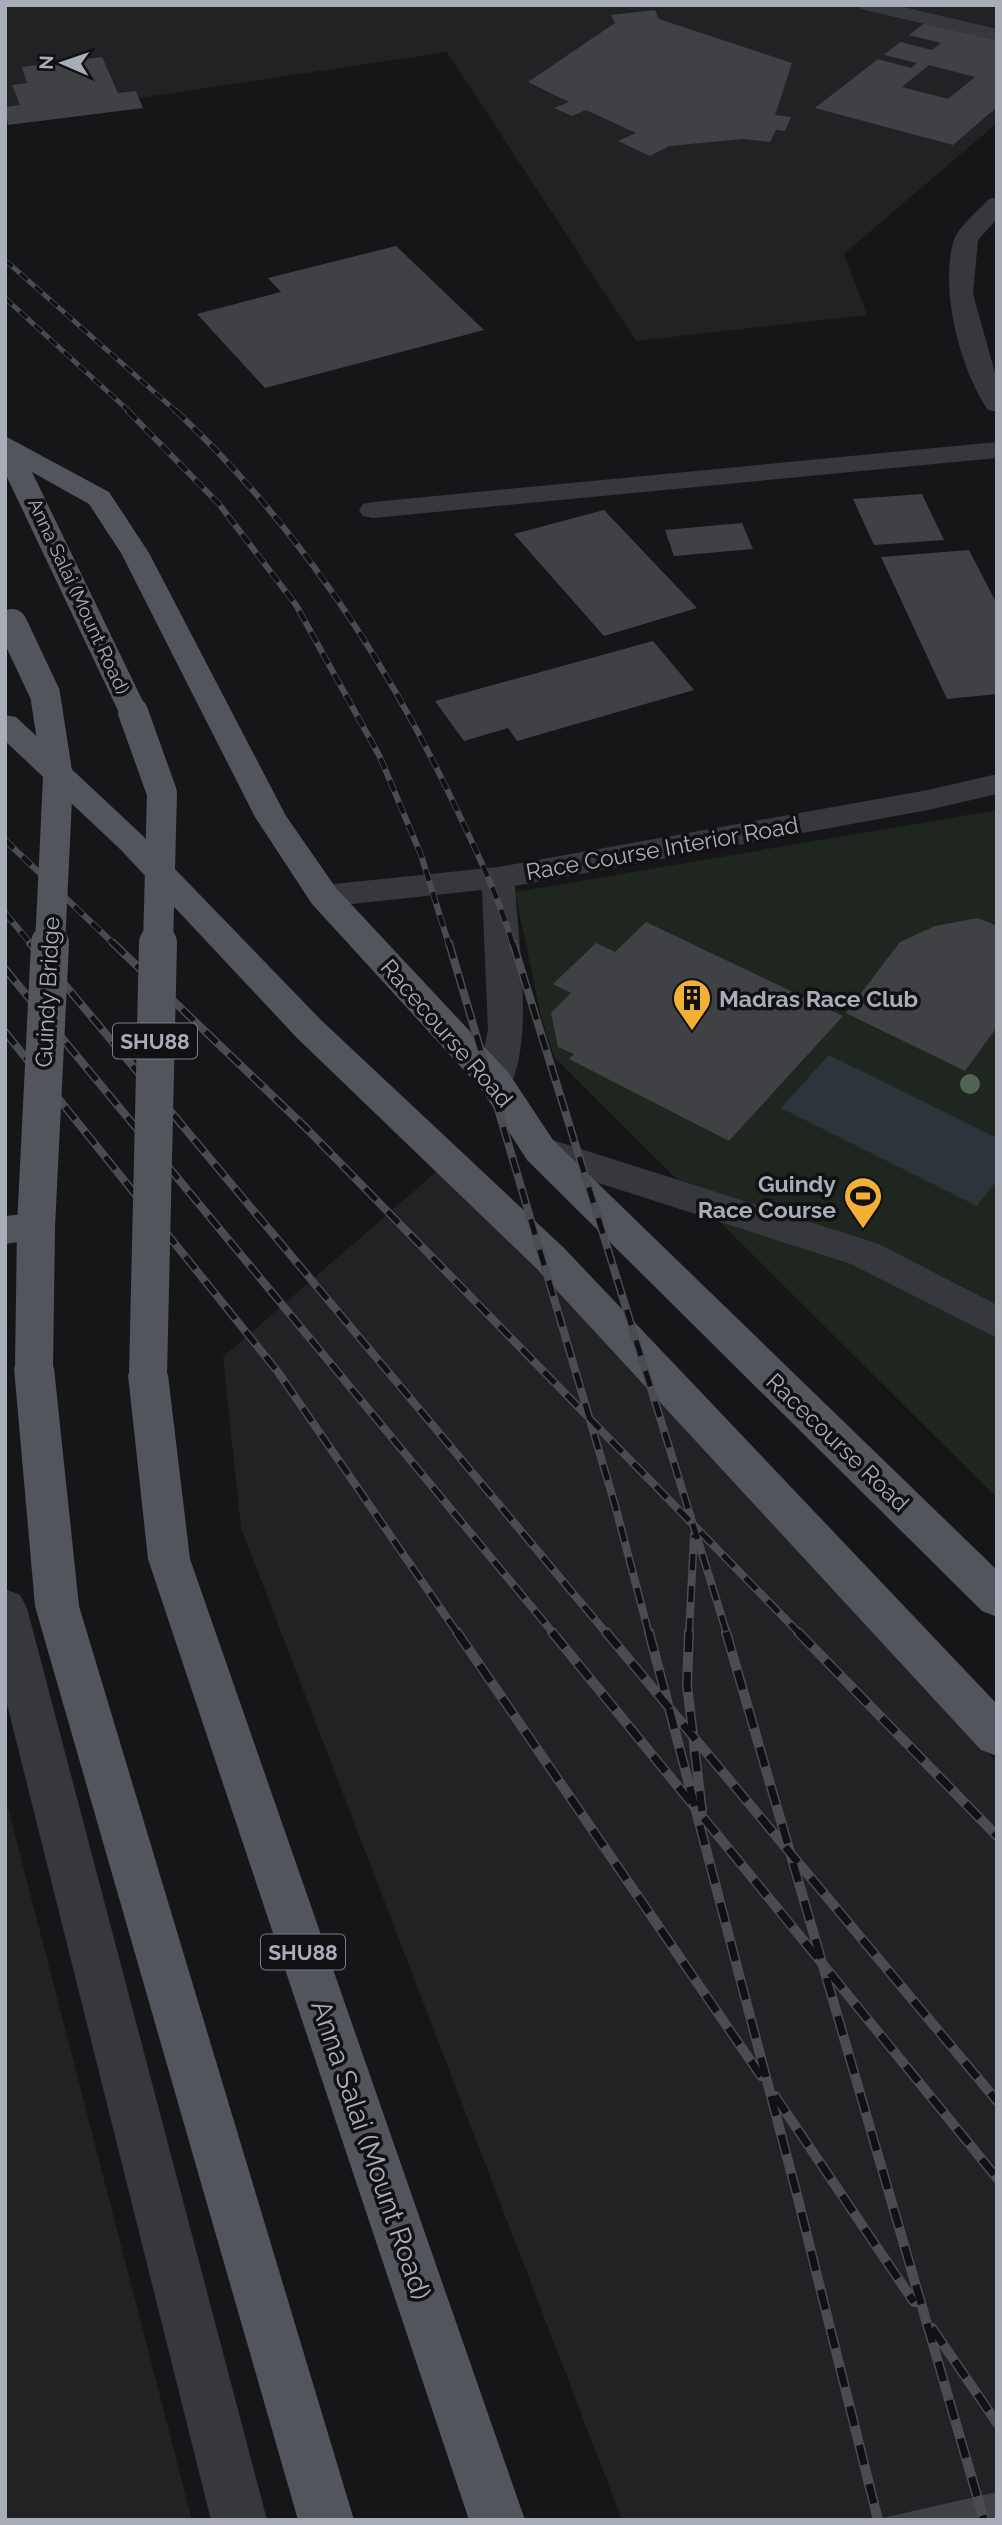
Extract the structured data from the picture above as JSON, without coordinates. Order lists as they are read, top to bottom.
{
  "streets": {
    "main road": [
      "Anna Salai (Mount Road)",
      "Guindy Bridge",
      "Racecourse Road",
      "SHU88"
    ],
    "street": ["Race Course Interior Road"]
  },
  "crossings": [
    ["Anna Salai (Mount Road)", "Racecourse Road"],
    ["Race Course Interior Road", "Racecourse Road"]
  ],
  "places": {
    "building": ["Madras Race Club"],
    "sports": ["Guindy Race Course"]
  },
  "north": "left"
}
